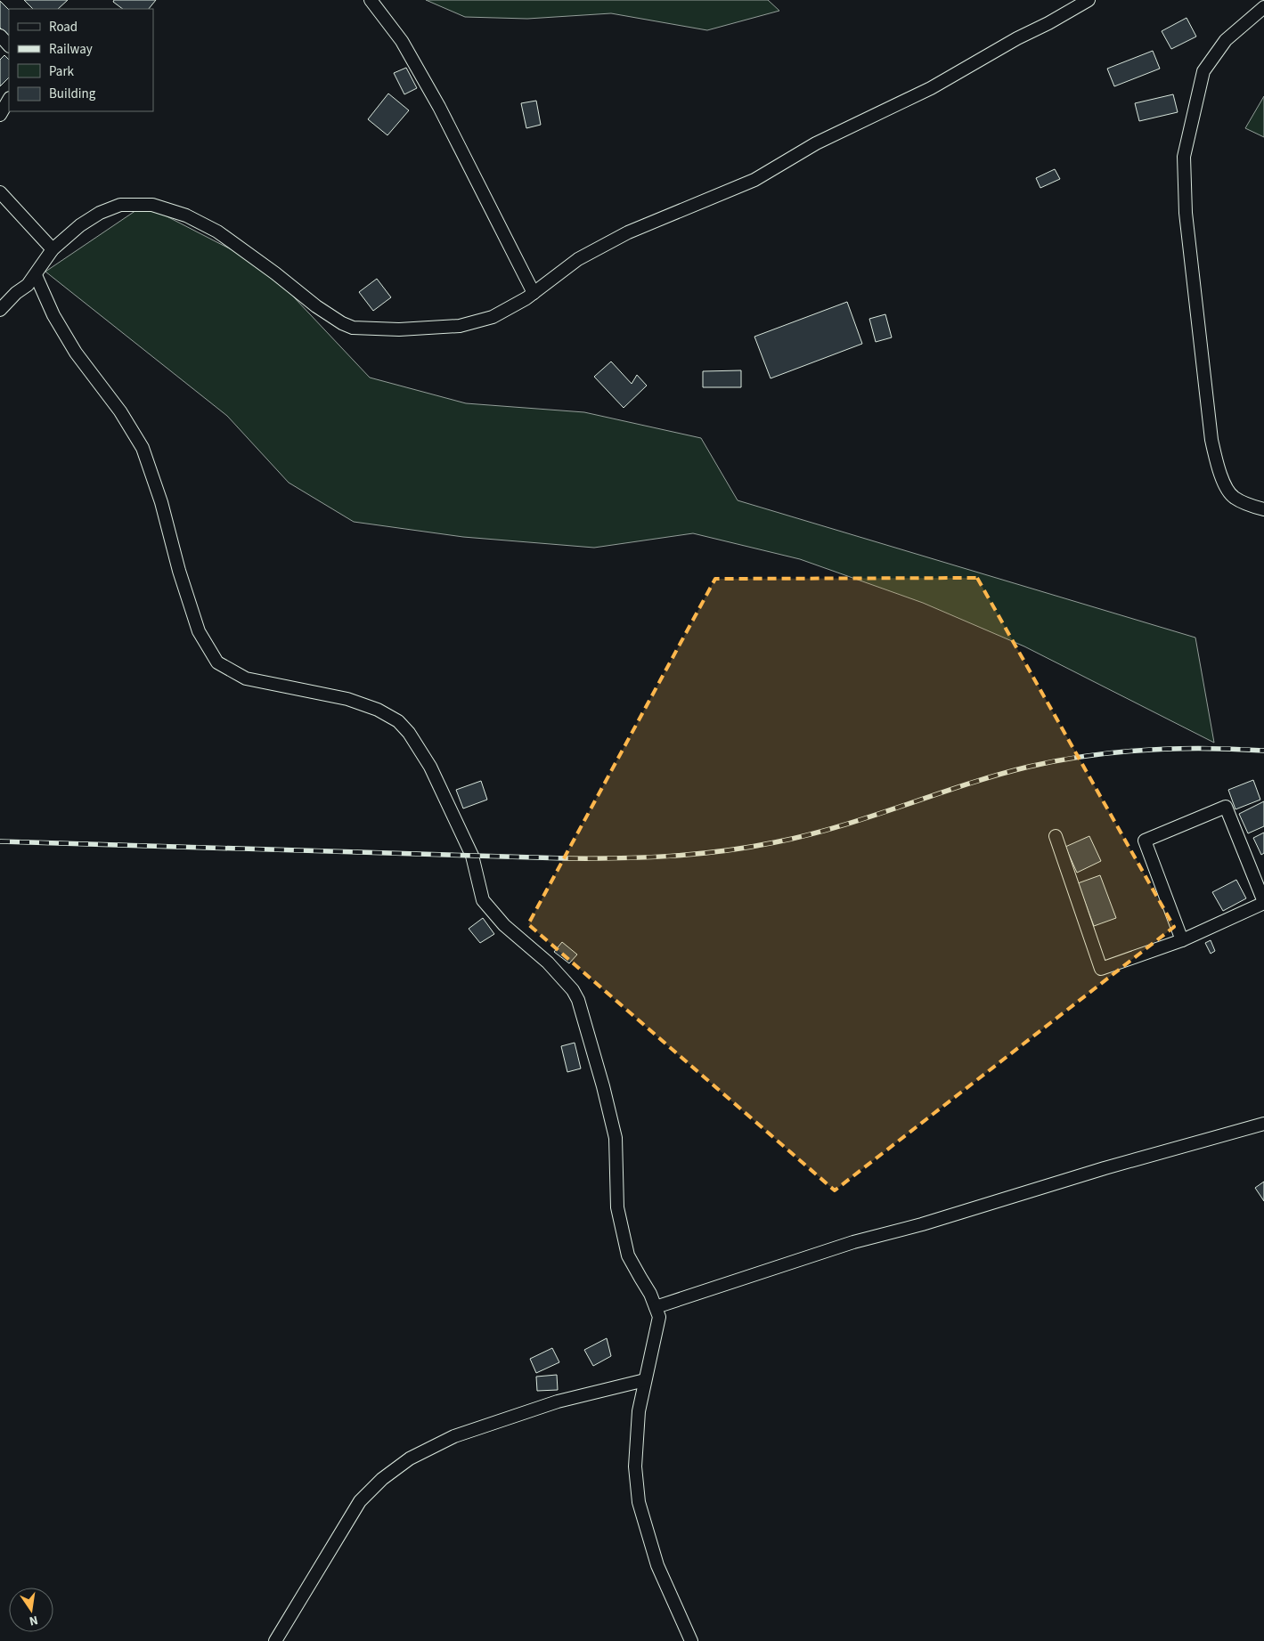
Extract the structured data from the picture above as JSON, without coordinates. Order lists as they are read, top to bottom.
{
  "legend": [
    "Road",
    "Railway",
    "Park",
    "Building"
  ],
  "north": "bottom"
}
